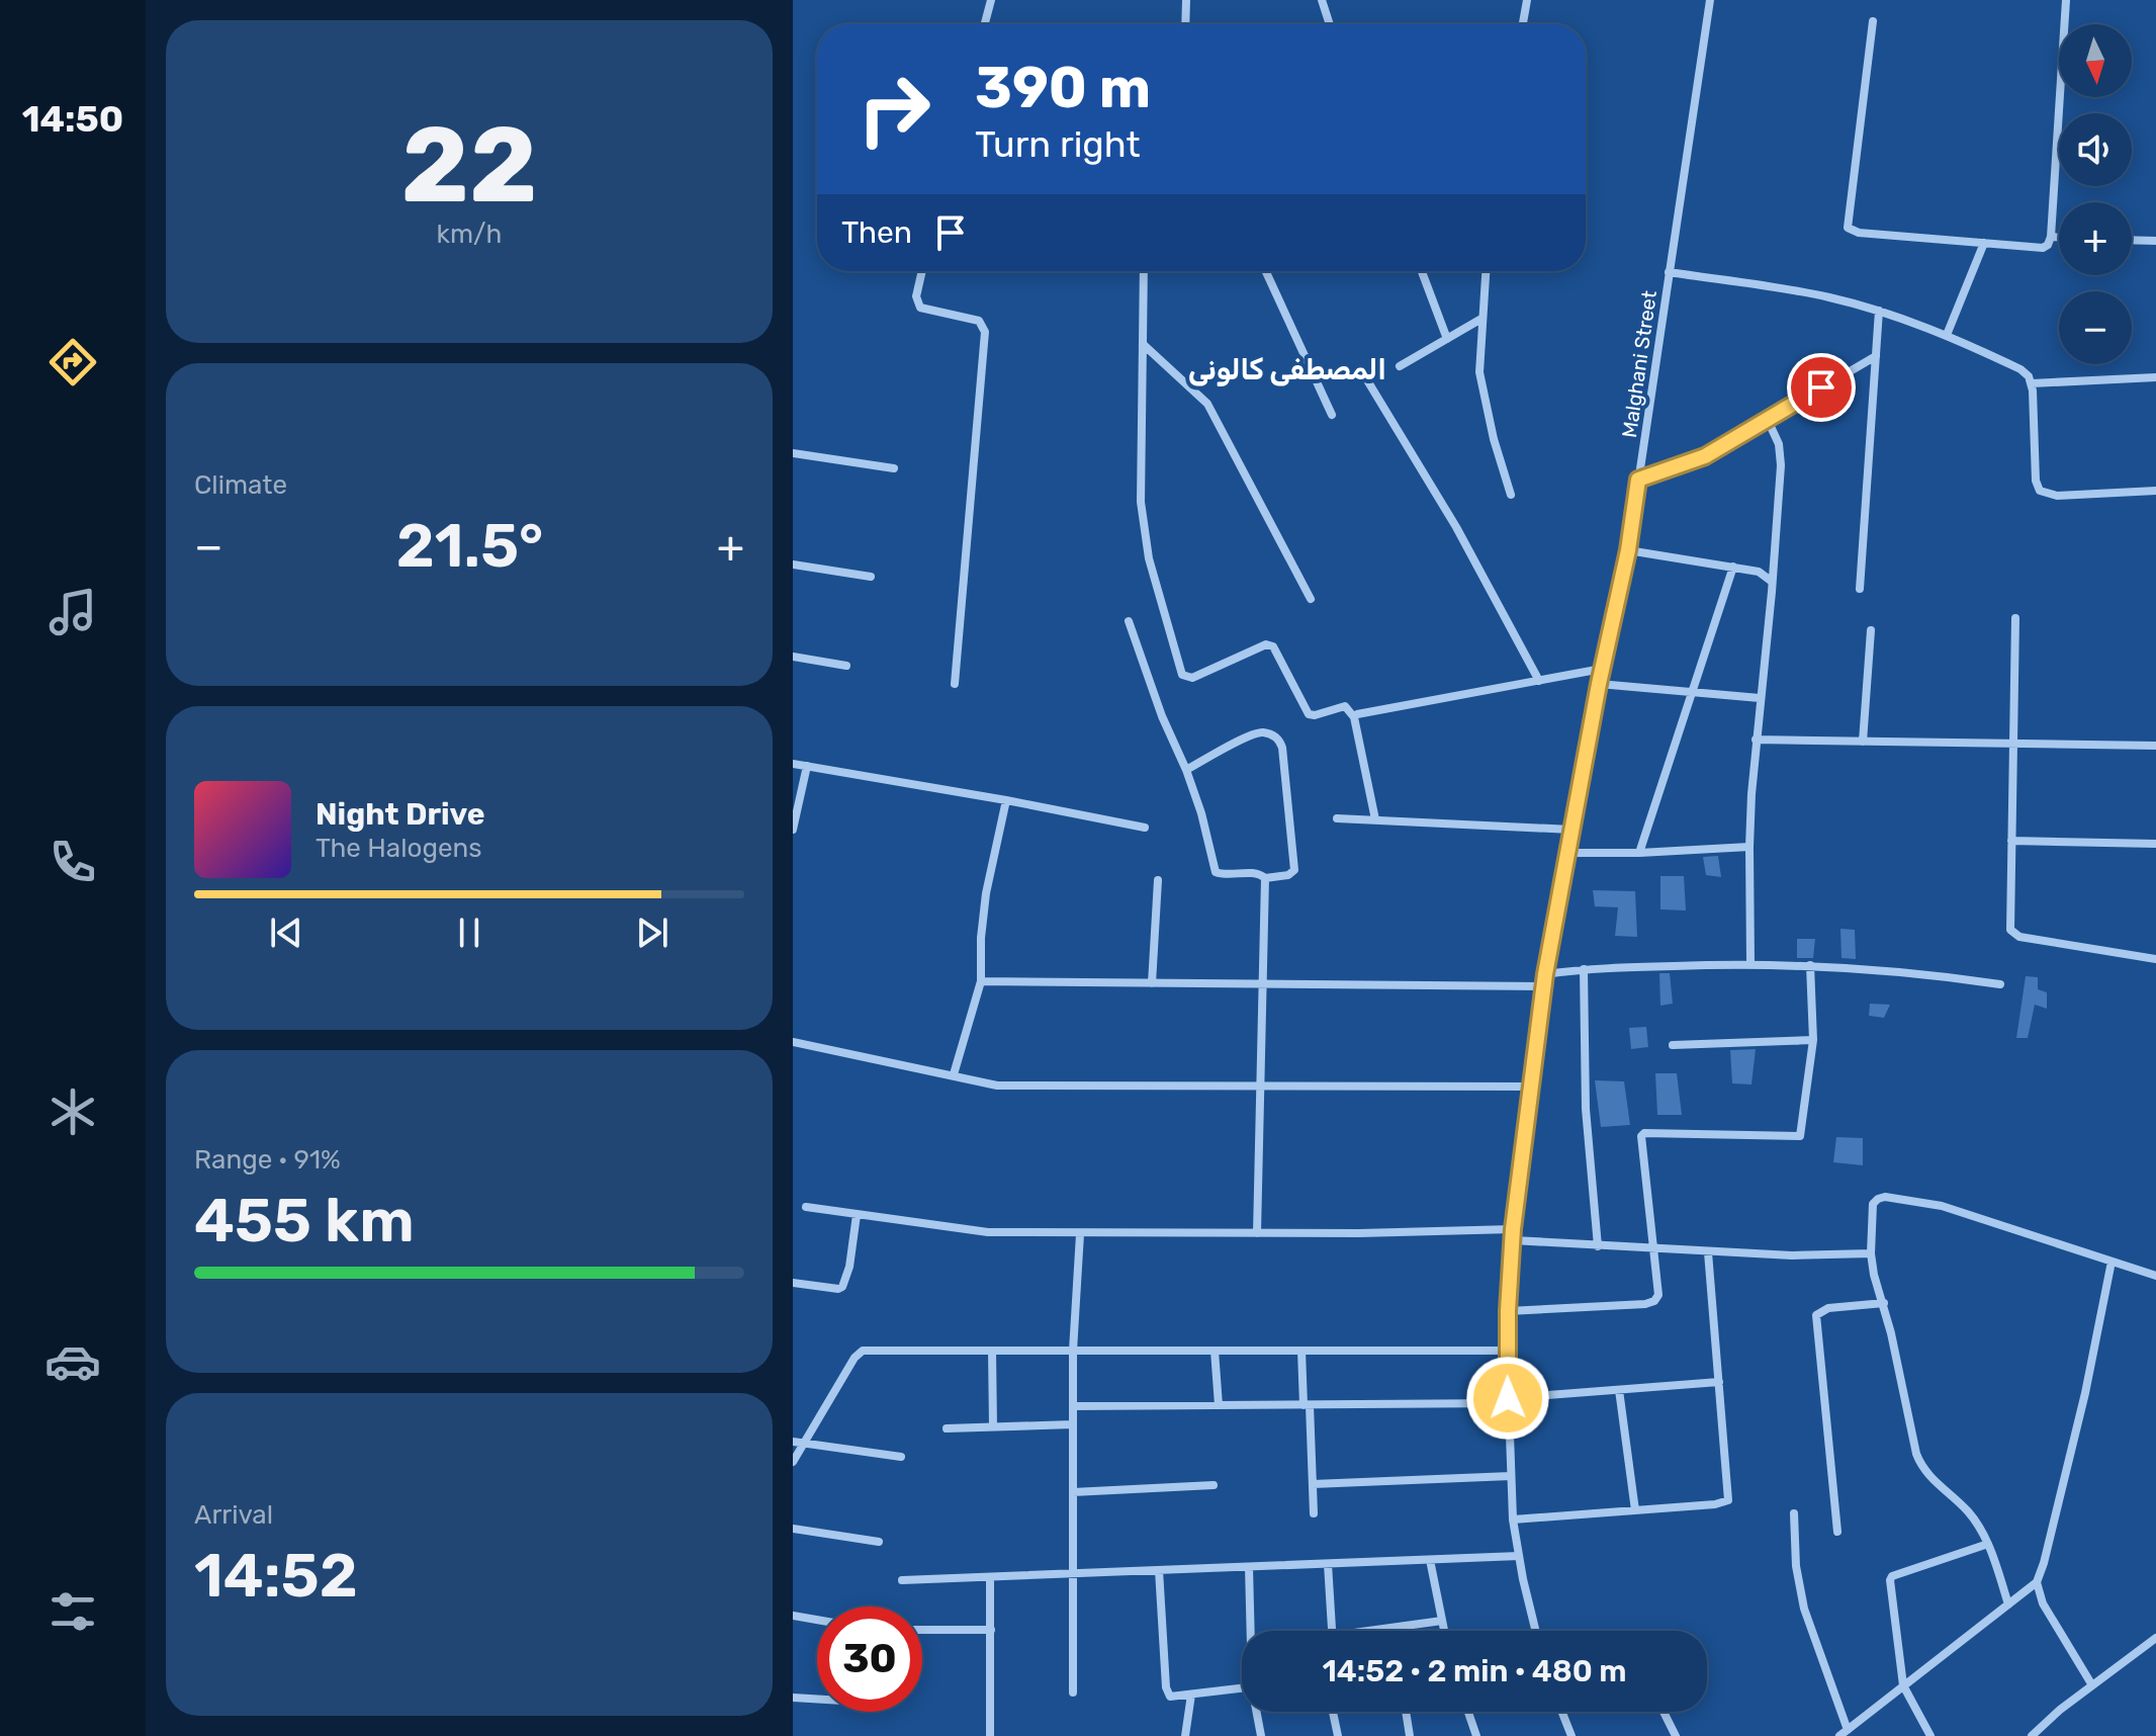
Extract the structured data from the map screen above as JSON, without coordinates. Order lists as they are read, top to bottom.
{
  "streets": {
    "street": ["Malghani Street"]
  },
  "districts": ["المصطفی کالونی"],
  "north": "bottom",
  "page": {
    "tabs": "14:50",
    "tile": [
      ["22", "km/h"],
      "Climate",
      ["Range · 91%", "455 km"],
      ["Arrival", "14:52"]
    ],
    "map_buttons": ["+", "−"],
    "turn": ["390 m", "Turn right"],
    "then": "Then",
    "heat": ["−", "21.5°", "+"],
    "song": ["Night Drive", "The Halogens"],
    "limit": "30",
    "trip": "14:52 · 2 min · 480 m"
  }
}
